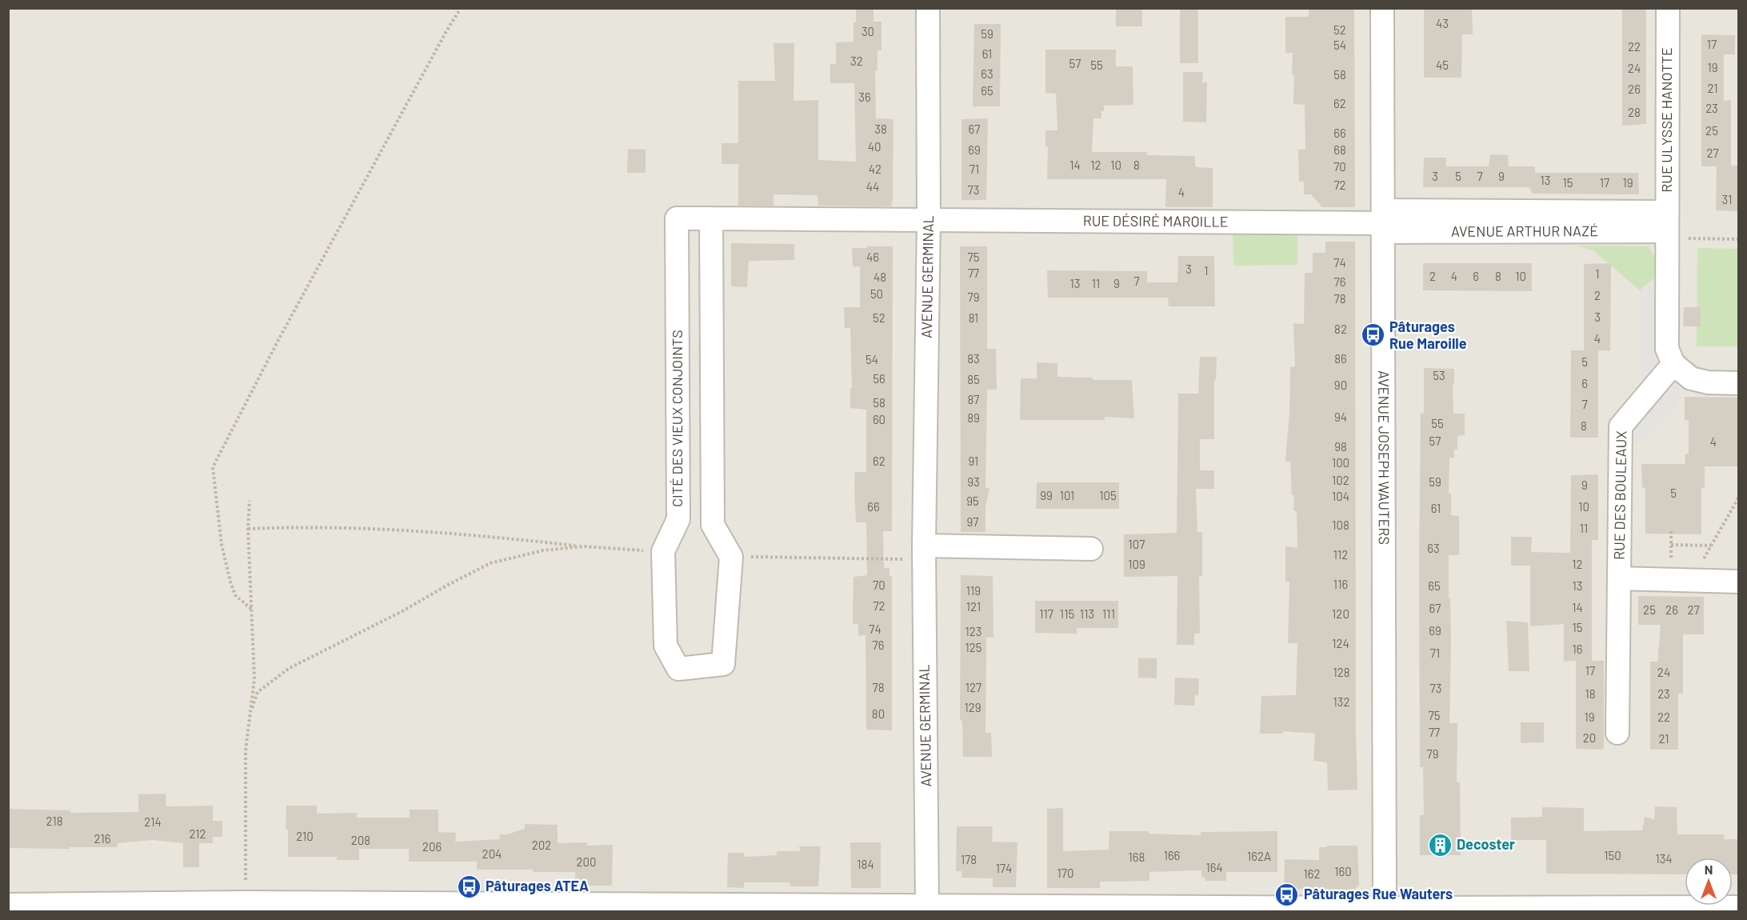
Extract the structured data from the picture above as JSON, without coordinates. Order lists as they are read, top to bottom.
{
  "streets": {
    "street": [
      "RUE ULYSSE HANOTTE",
      "RUE DÉSIRÉ MAROILLE",
      "AVENUE ARTHUR NAZÉ",
      "AVENUE GERMINAL",
      "CITÉ DES VIEUX CONJOINTS",
      "AVENUE JOSEPH WAUTERS",
      "RUE DES BOULEAUX"
    ]
  },
  "crossings": [
    ["RUE ULYSSE HANOTTE", "AVENUE ARTHUR NAZÉ"],
    ["RUE DÉSIRÉ MAROILLE", "AVENUE ARTHUR NAZÉ"],
    ["RUE DÉSIRÉ MAROILLE", "AVENUE GERMINAL"],
    ["RUE DÉSIRÉ MAROILLE", "CITÉ DES VIEUX CONJOINTS"],
    ["RUE DÉSIRÉ MAROILLE", "AVENUE JOSEPH WAUTERS"],
    ["AVENUE ARTHUR NAZÉ", "AVENUE JOSEPH WAUTERS"],
    ["AVENUE GERMINAL", "CITÉ DES VIEUX CONJOINTS"]
  ],
  "places": {
    "bus stop": ["Pâturages Rue Maroille", "Pâturages ATEA", "Pâturages Rue Wauters"],
    "building": ["Decoster"]
  },
  "house_numbers": [
    "43",
    "52",
    "30",
    "59",
    "17",
    "54",
    "22",
    "61",
    "32",
    "57",
    "55",
    "45",
    "19",
    "24",
    "63",
    "58",
    "21",
    "26",
    "65",
    "36",
    "62",
    "23",
    "28",
    "38",
    "67",
    "25",
    "66",
    "40",
    "69",
    "68",
    "27",
    "14",
    "12",
    "10",
    "8",
    "70",
    "42",
    "71",
    "3",
    "5",
    "7",
    "9",
    "13",
    "15",
    "17",
    "19",
    "72",
    "44",
    "73",
    "4",
    "31",
    "46",
    "75",
    "74",
    "3",
    "1",
    "77",
    "1",
    "2",
    "4",
    "6",
    "8",
    "10",
    "48",
    "7",
    "76",
    "13",
    "11",
    "9",
    "50",
    "2",
    "79",
    "78",
    "3",
    "52",
    "81",
    "82",
    "4",
    "83",
    "86",
    "54",
    "5",
    "53",
    "56",
    "85",
    "6",
    "90",
    "87",
    "58",
    "7",
    "94",
    "89",
    "60",
    "55",
    "8",
    "57",
    "4",
    "98",
    "62",
    "91",
    "100",
    "102",
    "93",
    "59",
    "9",
    "5",
    "99",
    "101",
    "105",
    "104",
    "95",
    "66",
    "10",
    "61",
    "97",
    "108",
    "11",
    "107",
    "63",
    "112",
    "109",
    "12",
    "116",
    "70",
    "65",
    "13",
    "119",
    "72",
    "121",
    "14",
    "67",
    "25",
    "26",
    "27",
    "117",
    "115",
    "113",
    "111",
    "120",
    "15",
    "74",
    "69",
    "123",
    "124",
    "76",
    "125",
    "16",
    "71",
    "17",
    "128",
    "24",
    "78",
    "127",
    "73",
    "18",
    "23",
    "132",
    "129",
    "80",
    "75",
    "19",
    "22",
    "77",
    "20",
    "21",
    "79",
    "218",
    "214",
    "212",
    "210",
    "216",
    "208",
    "202",
    "206",
    "204",
    "166",
    "150",
    "162A",
    "168",
    "134",
    "178",
    "200",
    "184",
    "164",
    "174",
    "160",
    "170",
    "162"
  ],
  "north": "top"
}
